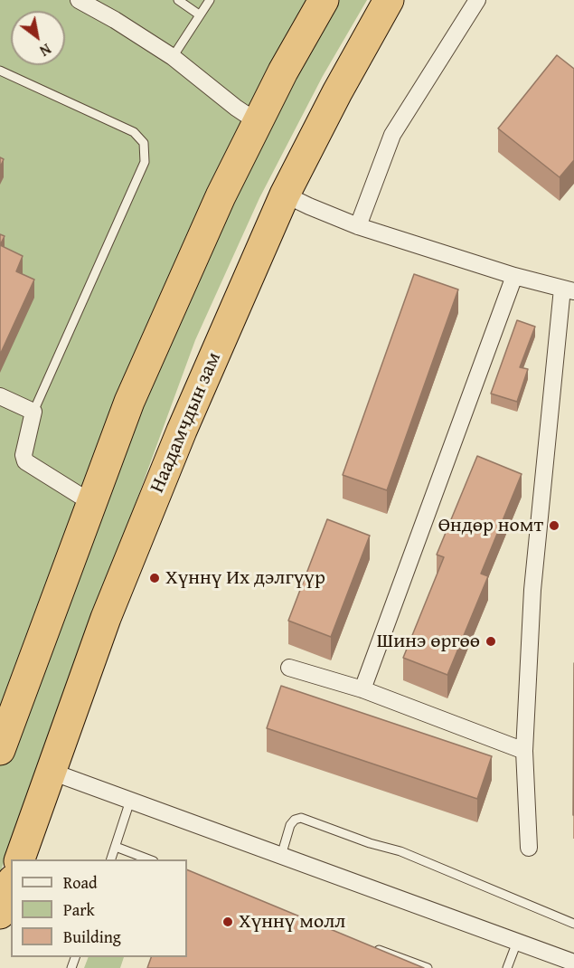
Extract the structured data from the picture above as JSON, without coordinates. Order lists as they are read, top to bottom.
{
  "streets": {
    "highway": ["Наадамчдын зам"]
  },
  "places": [
    "Өндөр номт",
    "Хүннү Их дэлгүүр",
    "Шинэ өргөө",
    "Хүннү молл"
  ],
  "legend": ["Road", "Park", "Building"],
  "north": "bottom right"
}
